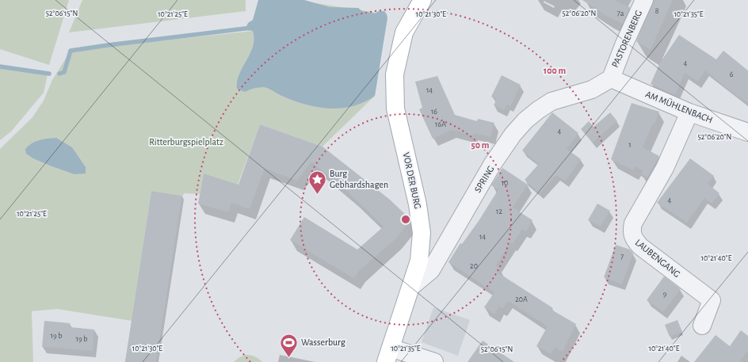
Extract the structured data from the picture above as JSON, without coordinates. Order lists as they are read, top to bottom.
{
  "streets": {
    "main road": ["VOR DER BURG"],
    "street": [
      "PASTORENBERG",
      "AM MÜHLENBACH",
      "SPRING",
      "LAUBENGANG"
    ]
  },
  "crossings": [
    ["PASTORENBERG", "AM MÜHLENBACH"],
    ["PASTORENBERG", "SPRING"],
    ["AM MÜHLENBACH", "SPRING"],
    ["AM MÜHLENBACH", "LAUBENGANG"],
    ["SPRING", "VOR DER BURG"]
  ],
  "parks": ["Ritterburgspielplatz"],
  "places": {
    "place": ["Burg Gebhardshagen"],
    "sports": ["Wasserburg"]
  },
  "house_numbers": [
    "8",
    "7a",
    "4",
    "6",
    "14",
    "16",
    "16A",
    "4",
    "1",
    "10",
    "4",
    "12",
    "14",
    "7",
    "20",
    "9",
    "20A",
    "19 b",
    "19 b"
  ],
  "coordinates": [
    "52°06'15\"N",
    "52°06'20\"N",
    "10°21'25\"E",
    "10°21'30\"E",
    "10°21'35\"E",
    "10°21'40\"E"
  ],
  "rings": ["100 m", "50 m"]
}
